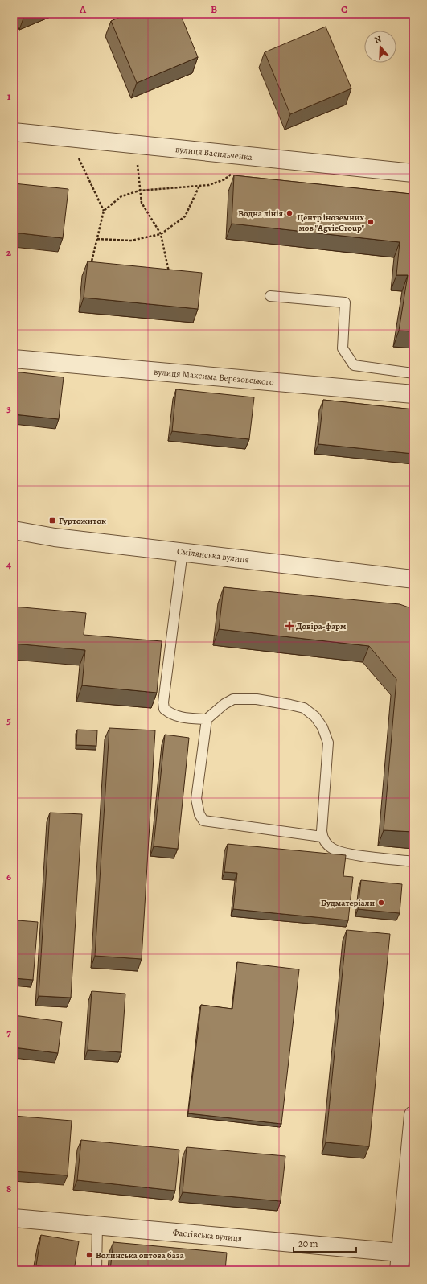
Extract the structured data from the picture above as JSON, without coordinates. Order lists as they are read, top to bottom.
{
  "streets": {
    "street": [
      "вулиця Васильченка",
      "вулиця Максима Березовського",
      "Смілянська вулиця",
      "Фастівська вулиця"
    ]
  },
  "places": {
    "other": [
      "Водна лінія",
      "Центр іноземних мов \"AgvieGroup\"",
      "Будматеріали",
      "Волинська оптова база"
    ],
    "transit": ["Гуртожиток"],
    "health": ["Довіра-фарм"]
  },
  "scale_bar": "20 m",
  "north": "top",
  "grid": {
    "columns": ["A", "B", "C"],
    "rows": [
      "1",
      "2",
      "3",
      "4",
      "5",
      "6",
      "7",
      "8"
    ]
  }
}
